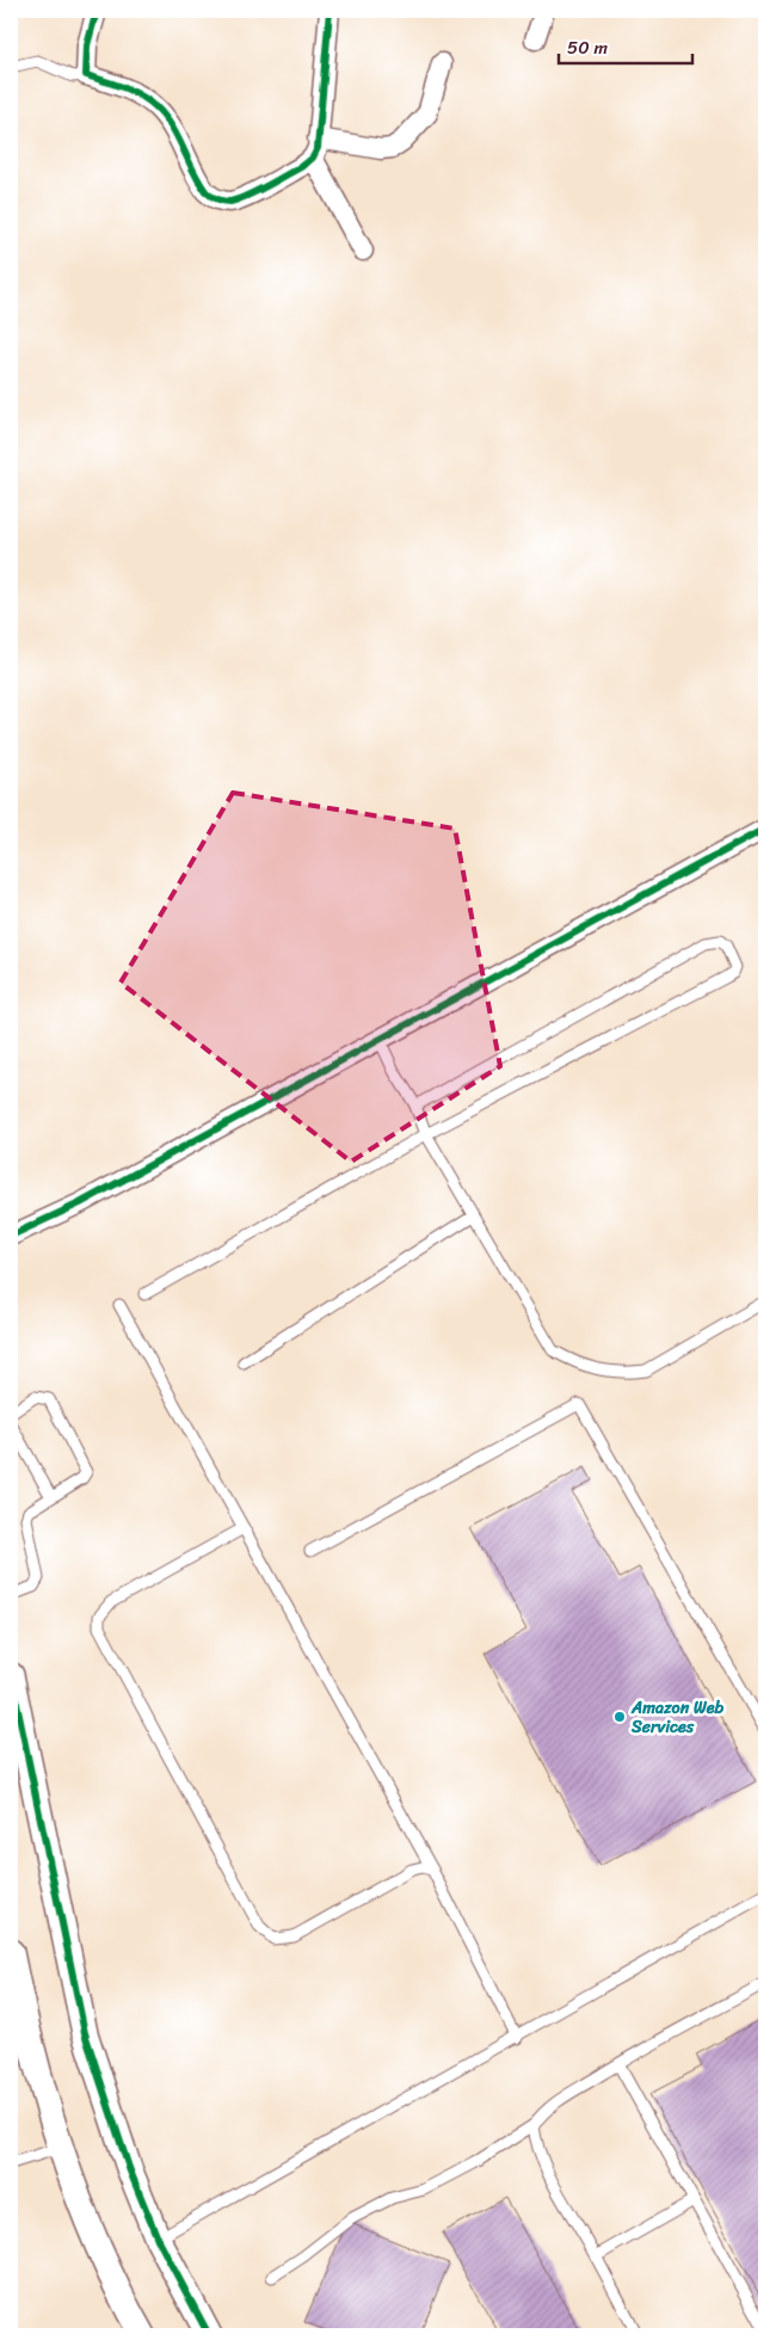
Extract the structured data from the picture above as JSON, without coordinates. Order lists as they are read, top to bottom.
{
  "places": ["Amazon Web Services"],
  "scale_bar": "50 m"
}
